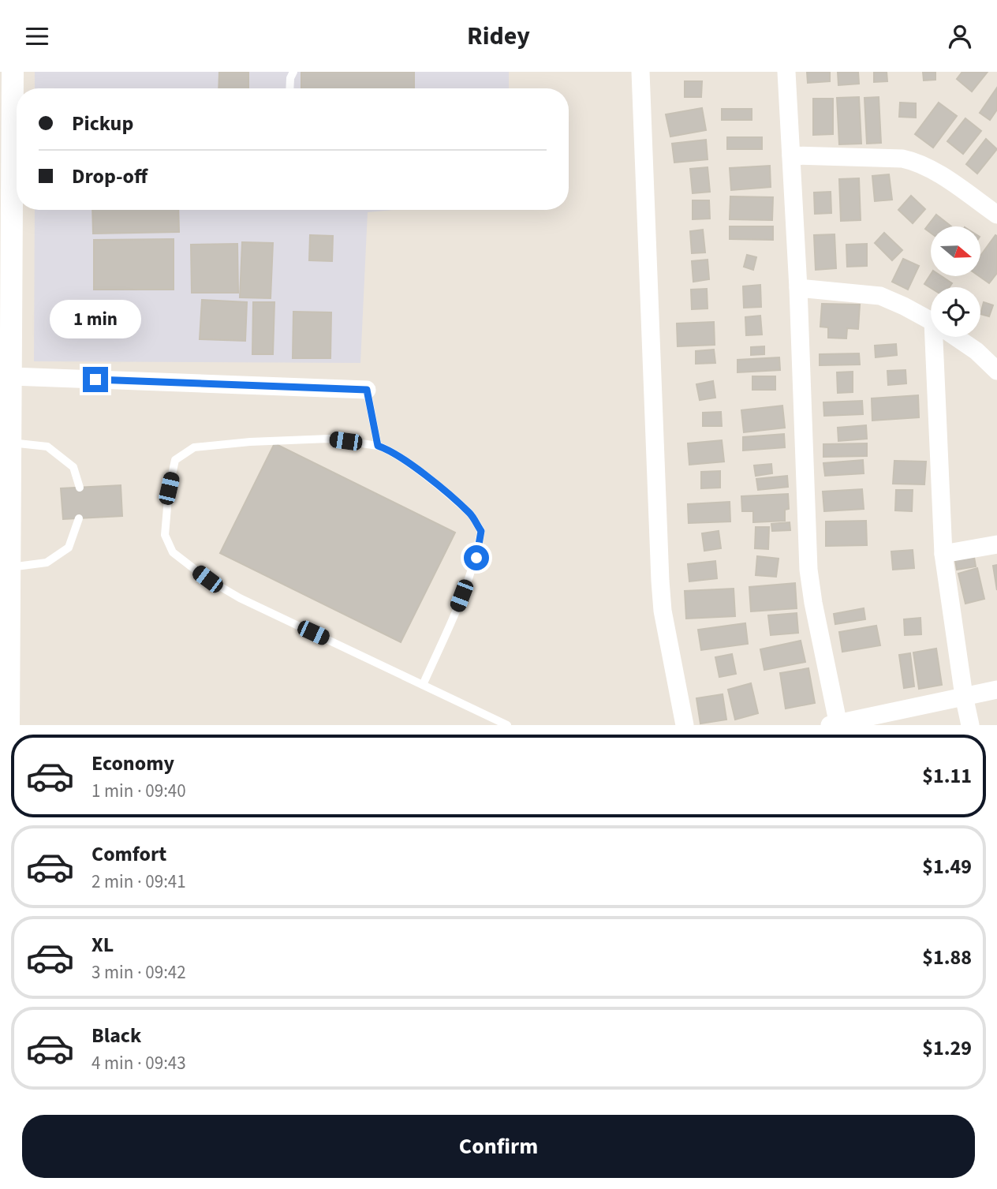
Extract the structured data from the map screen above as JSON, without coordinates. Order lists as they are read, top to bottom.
{
  "north": "right",
  "page": {
    "header": "Ridey",
    "banner": ["Pickup", "Drop-off"],
    "bubble": "1 min",
    "list": [
      {
        "name": "Economy",
        "note": "1 min · 09:40",
        "value": "$1.11"
      },
      {
        "name": "Comfort",
        "note": "2 min · 09:41",
        "value": "$1.49"
      },
      {
        "name": "XL",
        "note": "3 min · 09:42",
        "value": "$1.88"
      },
      {
        "name": "Black",
        "note": "4 min · 09:43",
        "value": "$1.29"
      }
    ],
    "buttons": "Confirm"
  }
}
